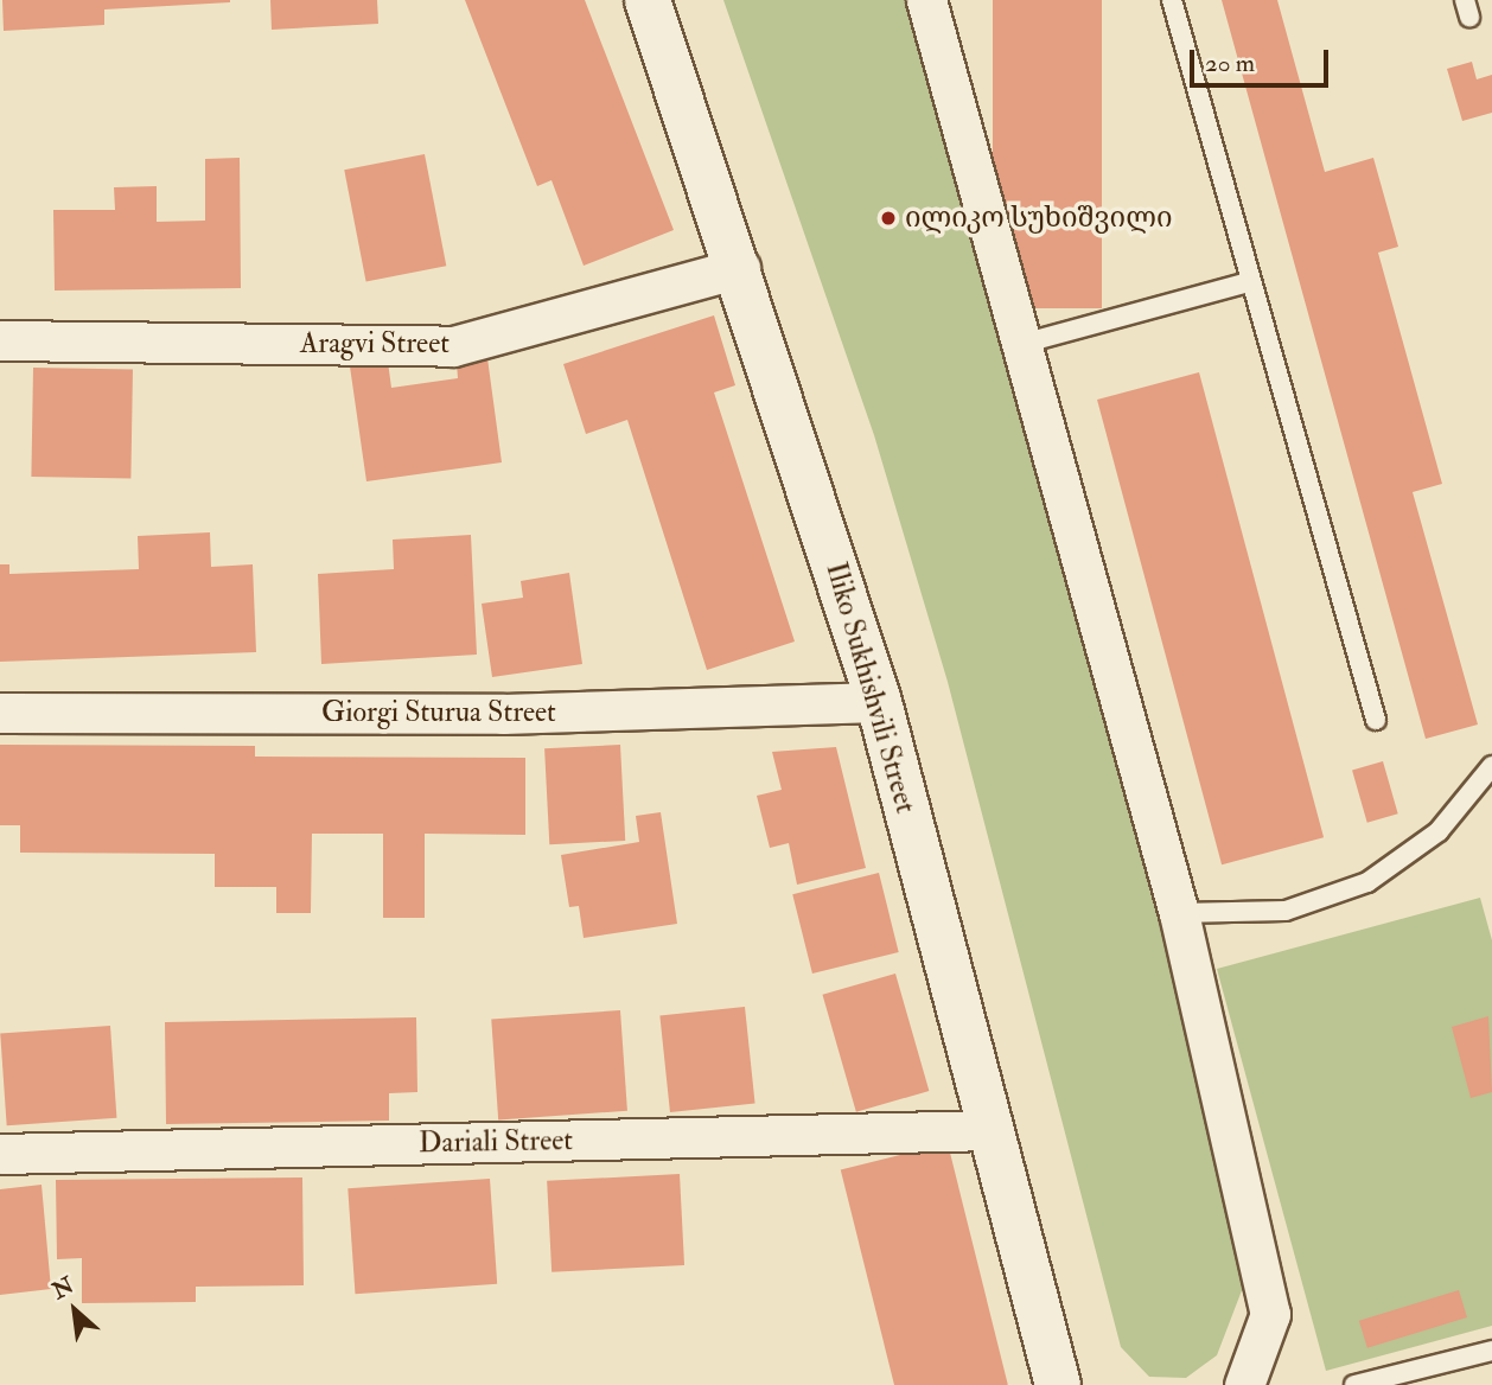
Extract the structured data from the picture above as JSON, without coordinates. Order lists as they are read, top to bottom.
{
  "streets": {
    "main road": ["Iliko Sukhishvili Street"],
    "street": ["Aragvi Street", "Giorgi Sturua Street", "Dariali Street"]
  },
  "crossings": [
    ["Aragvi Street", "Iliko Sukhishvili Street"],
    ["Iliko Sukhishvili Street", "Giorgi Sturua Street"],
    ["Iliko Sukhishvili Street", "Dariali Street"]
  ],
  "places": ["ილიკო სუხიშვილი"],
  "scale_bar": "20 m",
  "north": "top left"
}
